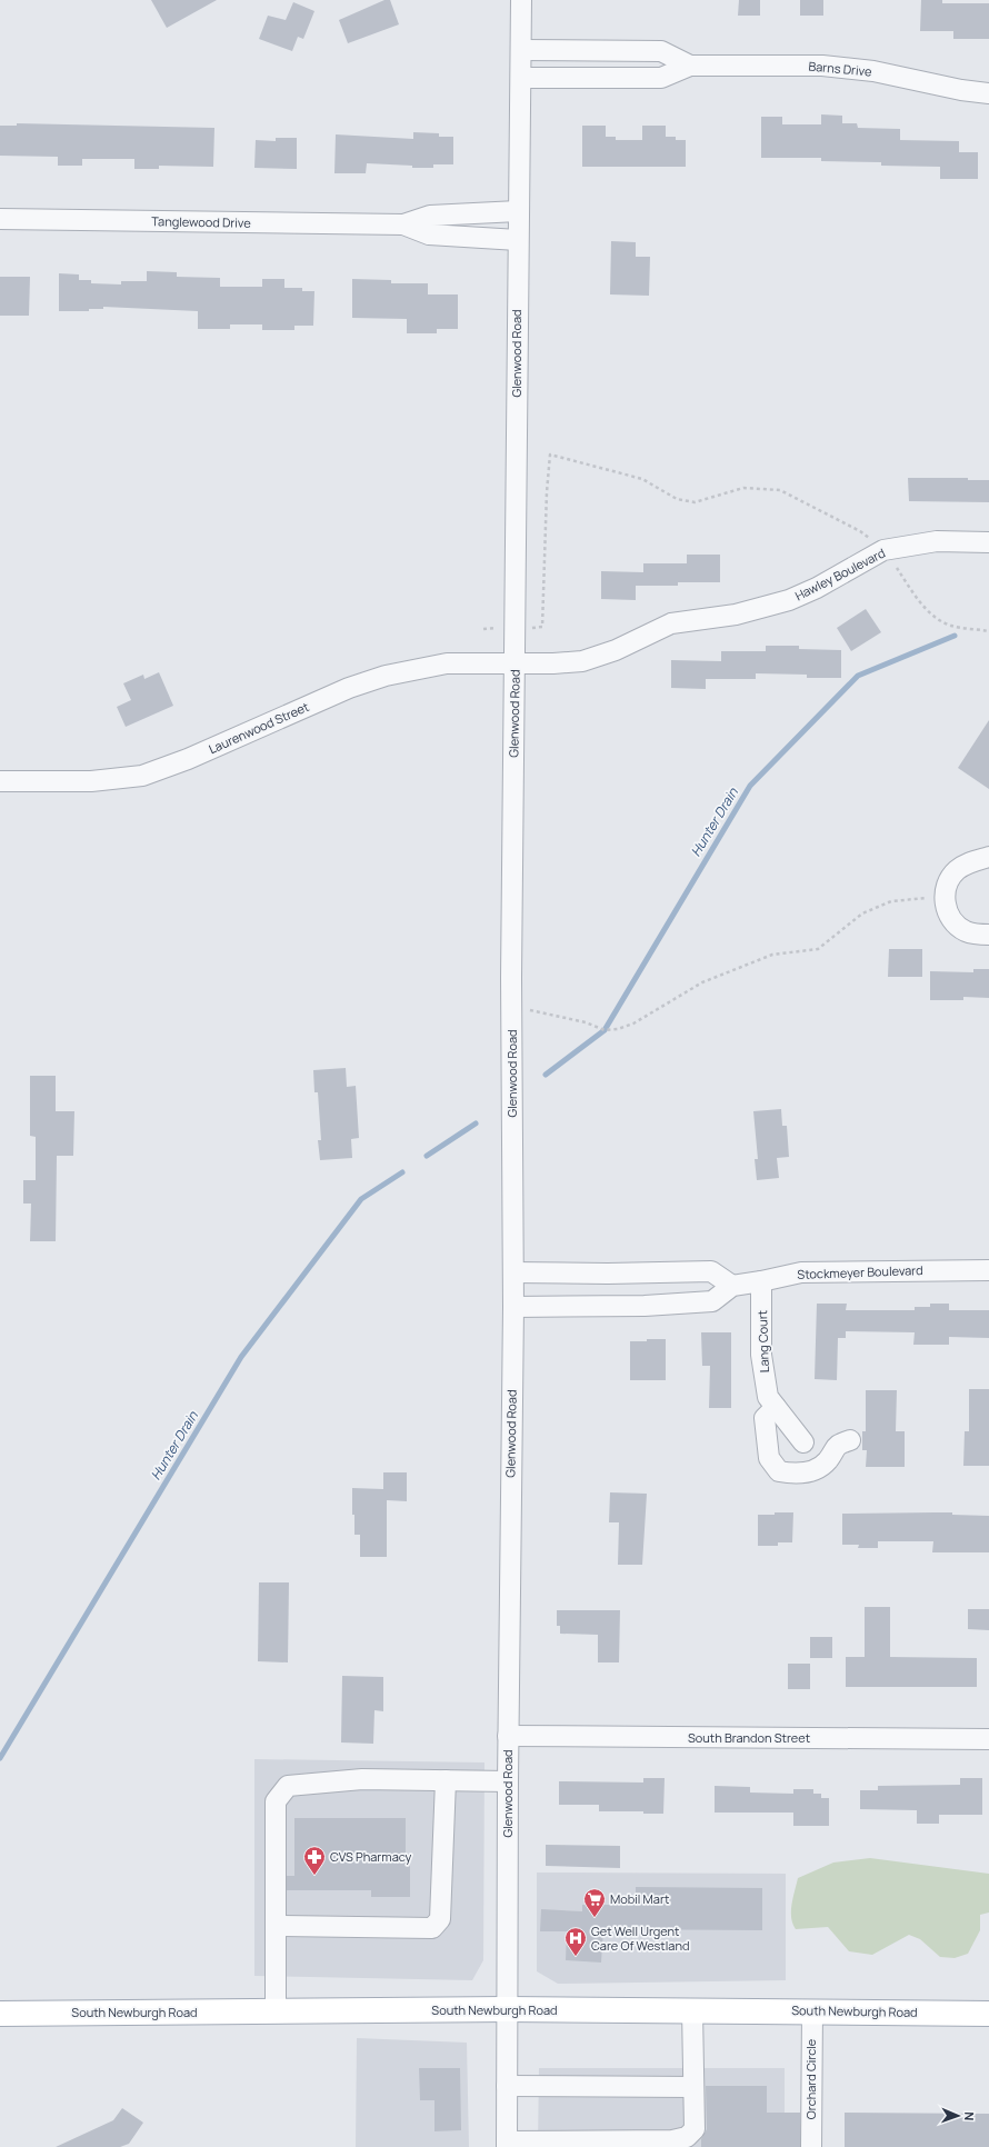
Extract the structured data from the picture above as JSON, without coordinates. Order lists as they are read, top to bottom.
{
  "streets": {
    "main road": ["South Newburgh Road"],
    "street": [
      "Barns Drive",
      "Tanglewood Drive",
      "Glenwood Road",
      "Hawley Boulevard",
      "Laurenwood Street",
      "Stockmeyer Boulevard",
      "Lang Court",
      "South Brandon Street",
      "Orchard Circle"
    ]
  },
  "crossings": [
    ["Barns Drive", "Glenwood Road"],
    ["Tanglewood Drive", "Glenwood Road"],
    ["Glenwood Road", "Hawley Boulevard"],
    ["Glenwood Road", "Laurenwood Street"],
    ["Glenwood Road", "Stockmeyer Boulevard"],
    ["Glenwood Road", "South Brandon Street"],
    ["Glenwood Road", "South Newburgh Road"],
    ["Hawley Boulevard", "Laurenwood Street"],
    ["Stockmeyer Boulevard", "Lang Court"],
    ["South Newburgh Road", "Orchard Circle"]
  ],
  "water": ["Hunter Drain"],
  "places": {
    "pharmacy": ["CVS Pharmacy"],
    "supermarket": ["Mobil Mart"],
    "hospital": ["Get Well Urgent Care Of Westland"]
  },
  "north": "right"
}
